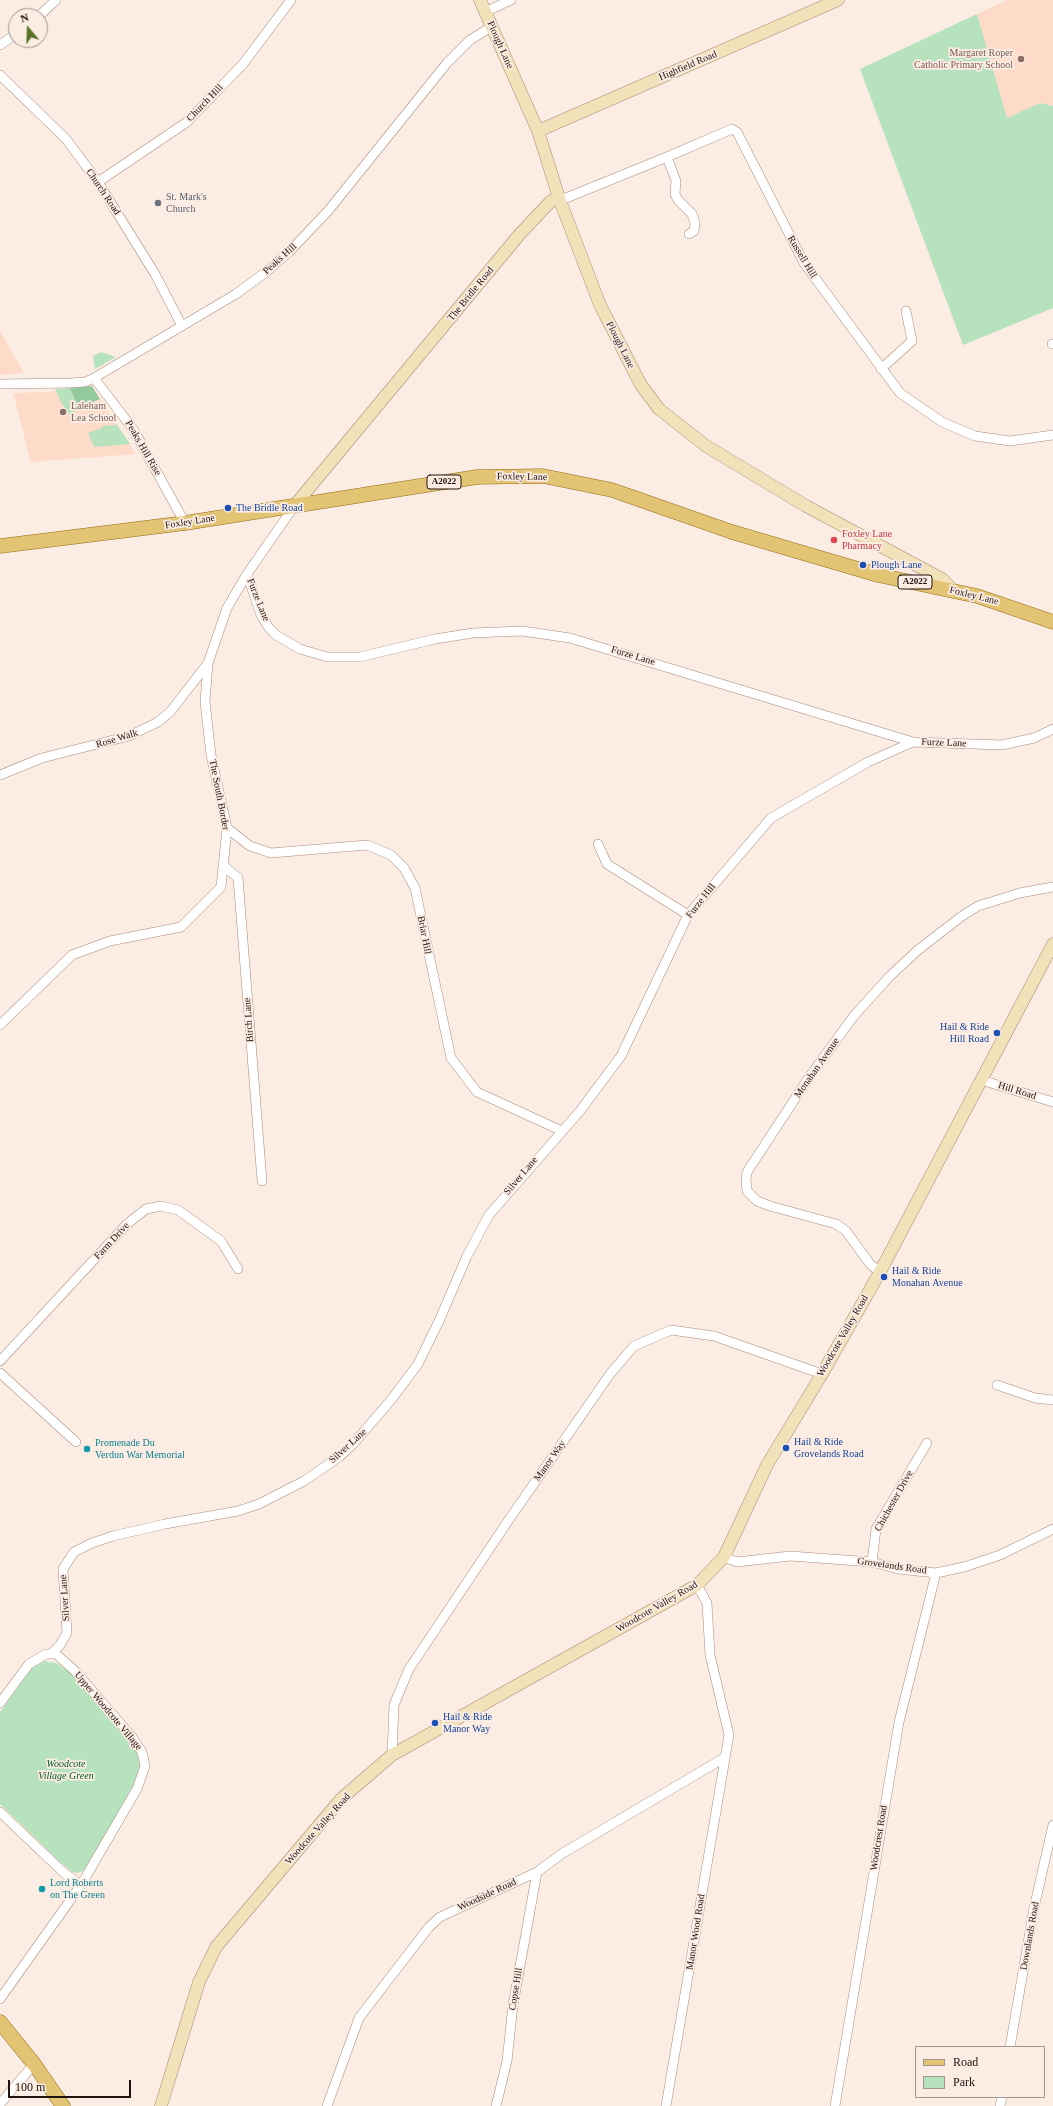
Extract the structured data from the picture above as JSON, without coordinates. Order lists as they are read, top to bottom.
{
  "streets": {
    "main road": ["Foxley Lane", "A2022"],
    "street": [
      "Plough Lane",
      "Highfield Road",
      "Church Hill",
      "Church Road",
      "Russell Hill",
      "Peaks Hill",
      "The Bridle Road",
      "Peaks Hill Rise",
      "Furze Lane",
      "Rose Walk",
      "The South Border",
      "Furze Hill",
      "Briar Hill",
      "Birch Lane",
      "Monahan Avenue",
      "Hill Road",
      "Silver Lane",
      "Farm Drive",
      "Woodcote Valley Road",
      "Manor Way",
      "Chichester Drive",
      "Grovelands Road",
      "Upper Woodcote Village",
      "Woodcrest Road",
      "Woodside Road",
      "Manor Wood Road",
      "Downlands Road",
      "Copse Hill"
    ]
  },
  "crossings": [
    ["Plough Lane", "Highfield Road"],
    ["Plough Lane", "Russell Hill"],
    ["Plough Lane", "Peaks Hill"],
    ["Plough Lane", "The Bridle Road"],
    ["Plough Lane", "Foxley Lane"],
    ["Church Hill", "Church Road"],
    ["Church Road", "Peaks Hill"],
    ["Russell Hill", "The Bridle Road"],
    ["Peaks Hill", "Peaks Hill Rise"],
    ["The Bridle Road", "Foxley Lane"],
    ["The Bridle Road", "The South Border"],
    ["Peaks Hill Rise", "Foxley Lane"],
    ["Foxley Lane", "The South Border"],
    ["Furze Lane", "The South Border"],
    ["Furze Lane", "Furze Hill"],
    ["Rose Walk", "The South Border"],
    ["The South Border", "Briar Hill"],
    ["The South Border", "Birch Lane"],
    ["Furze Hill", "Briar Hill"],
    ["Furze Hill", "Silver Lane"],
    ["Briar Hill", "Silver Lane"],
    ["Monahan Avenue", "Woodcote Valley Road"],
    ["Hill Road", "Woodcote Valley Road"],
    ["Silver Lane", "Upper Woodcote Village"],
    ["Woodcote Valley Road", "Manor Way"],
    ["Woodcote Valley Road", "Grovelands Road"],
    ["Woodcote Valley Road", "Manor Wood Road"],
    ["Chichester Drive", "Grovelands Road"],
    ["Grovelands Road", "Woodcrest Road"],
    ["Woodside Road", "Manor Wood Road"],
    ["Woodside Road", "Copse Hill"]
  ],
  "parks": ["Woodcote Village Green"],
  "places": [
    "Margaret Roper Catholic Primary School",
    "St. Mark's Church",
    "Laleham Lea School",
    "The Bridle Road",
    "Foxley Lane Pharmacy",
    "Plough Lane",
    "Hail & Ride Hill Road",
    "Hail & Ride Monahan Avenue",
    "Hail & Ride Grovelands Road",
    "Promenade Du Verdun War Memorial",
    "Hail & Ride Manor Way",
    "Lord Roberts on The Green"
  ],
  "legend": ["Road", "Park"],
  "scale_bar": "100 m",
  "north": "top"
}
